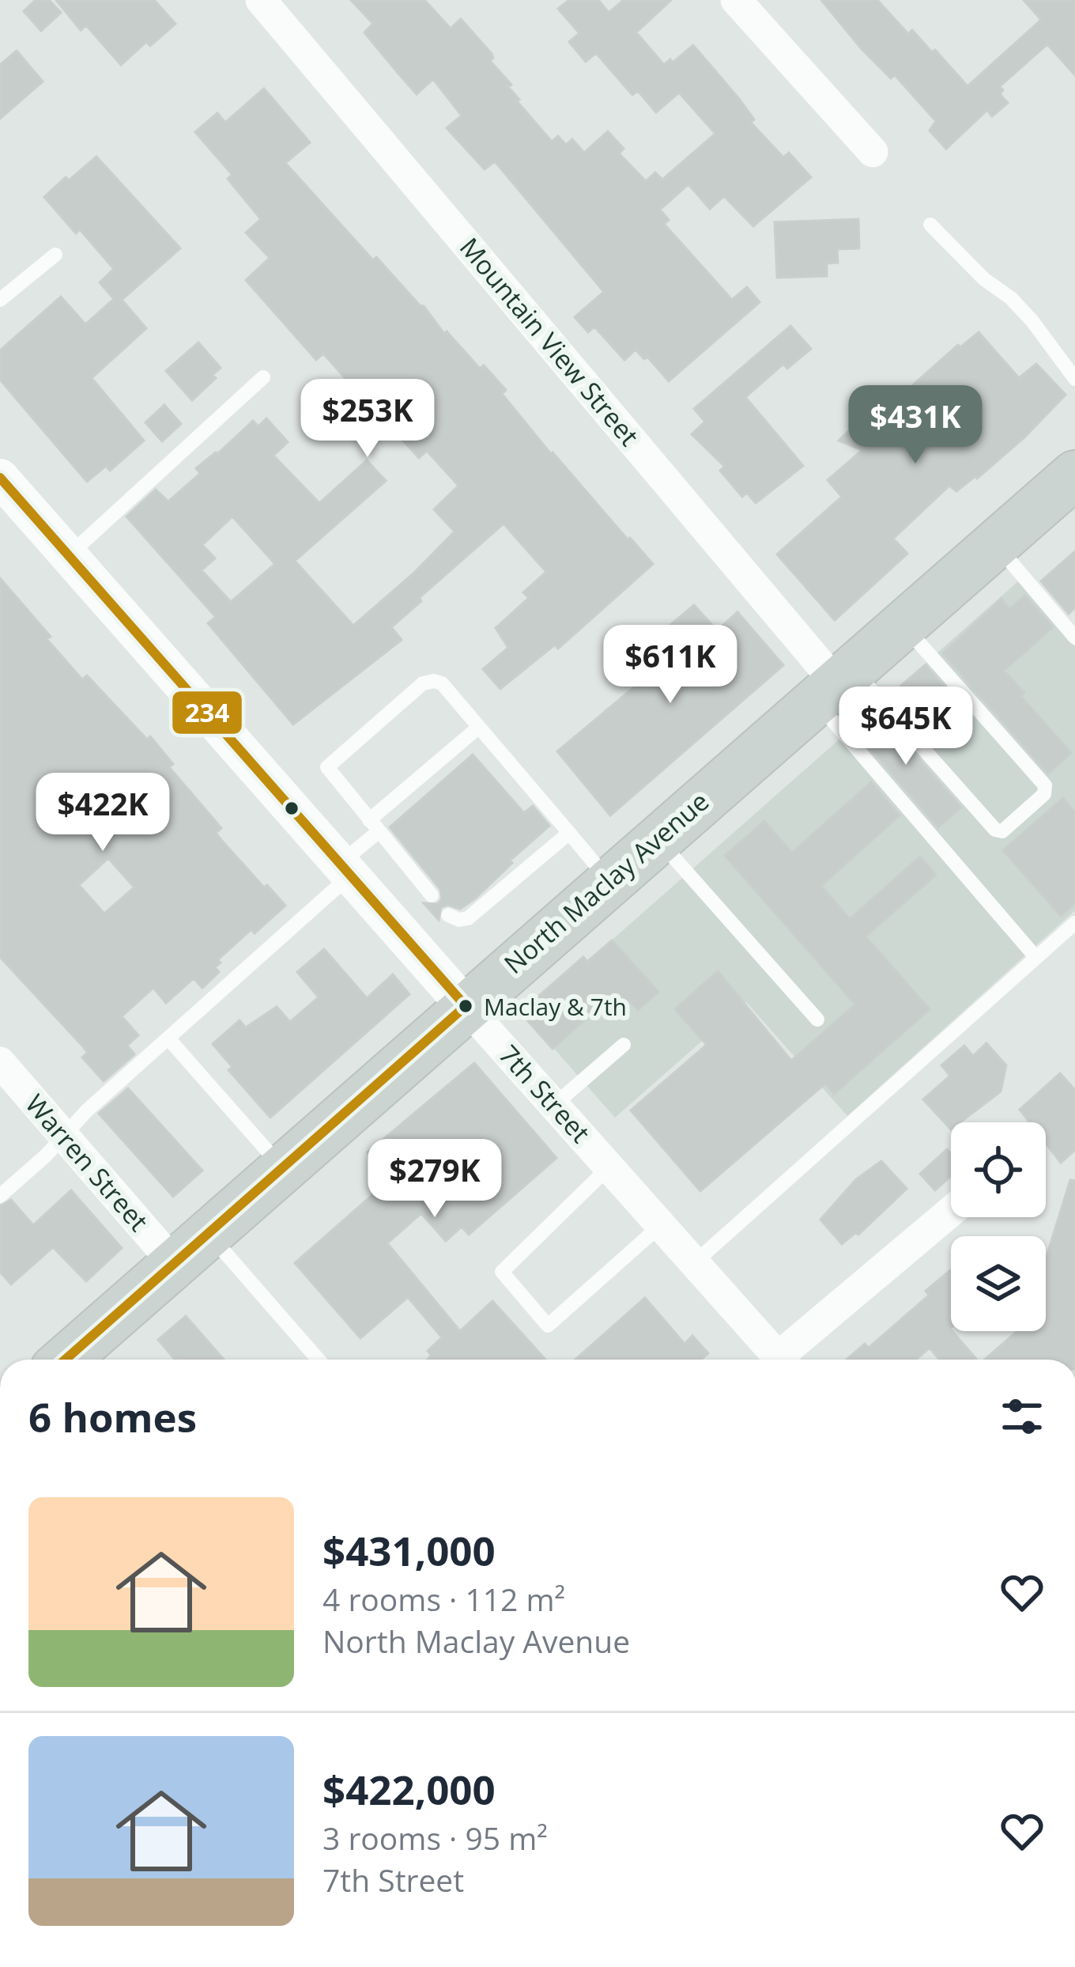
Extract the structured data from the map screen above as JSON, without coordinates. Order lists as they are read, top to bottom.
{
  "streets": {
    "main road": ["North Maclay Avenue"],
    "street": ["Mountain View Street", "7th Street", "Warren Street"]
  },
  "crossings": [
    ["Mountain View Street", "North Maclay Avenue"],
    ["North Maclay Avenue", "7th Street"],
    ["North Maclay Avenue", "Warren Street"]
  ],
  "places": ["Maclay & 7th"],
  "lines": ["transit line 234"],
  "page": {
    "price": [
      "$253K",
      "$431K",
      "$611K",
      "$645K",
      "$422K",
      "$279K"
    ],
    "heading": "6 homes",
    "list": [
      {
        "name": "$431,000",
        "note": "4 rooms · 112 m² · North Maclay Avenue"
      },
      {
        "name": "$422,000",
        "note": "3 rooms · 95 m² · 7th Street"
      }
    ]
  }
}
